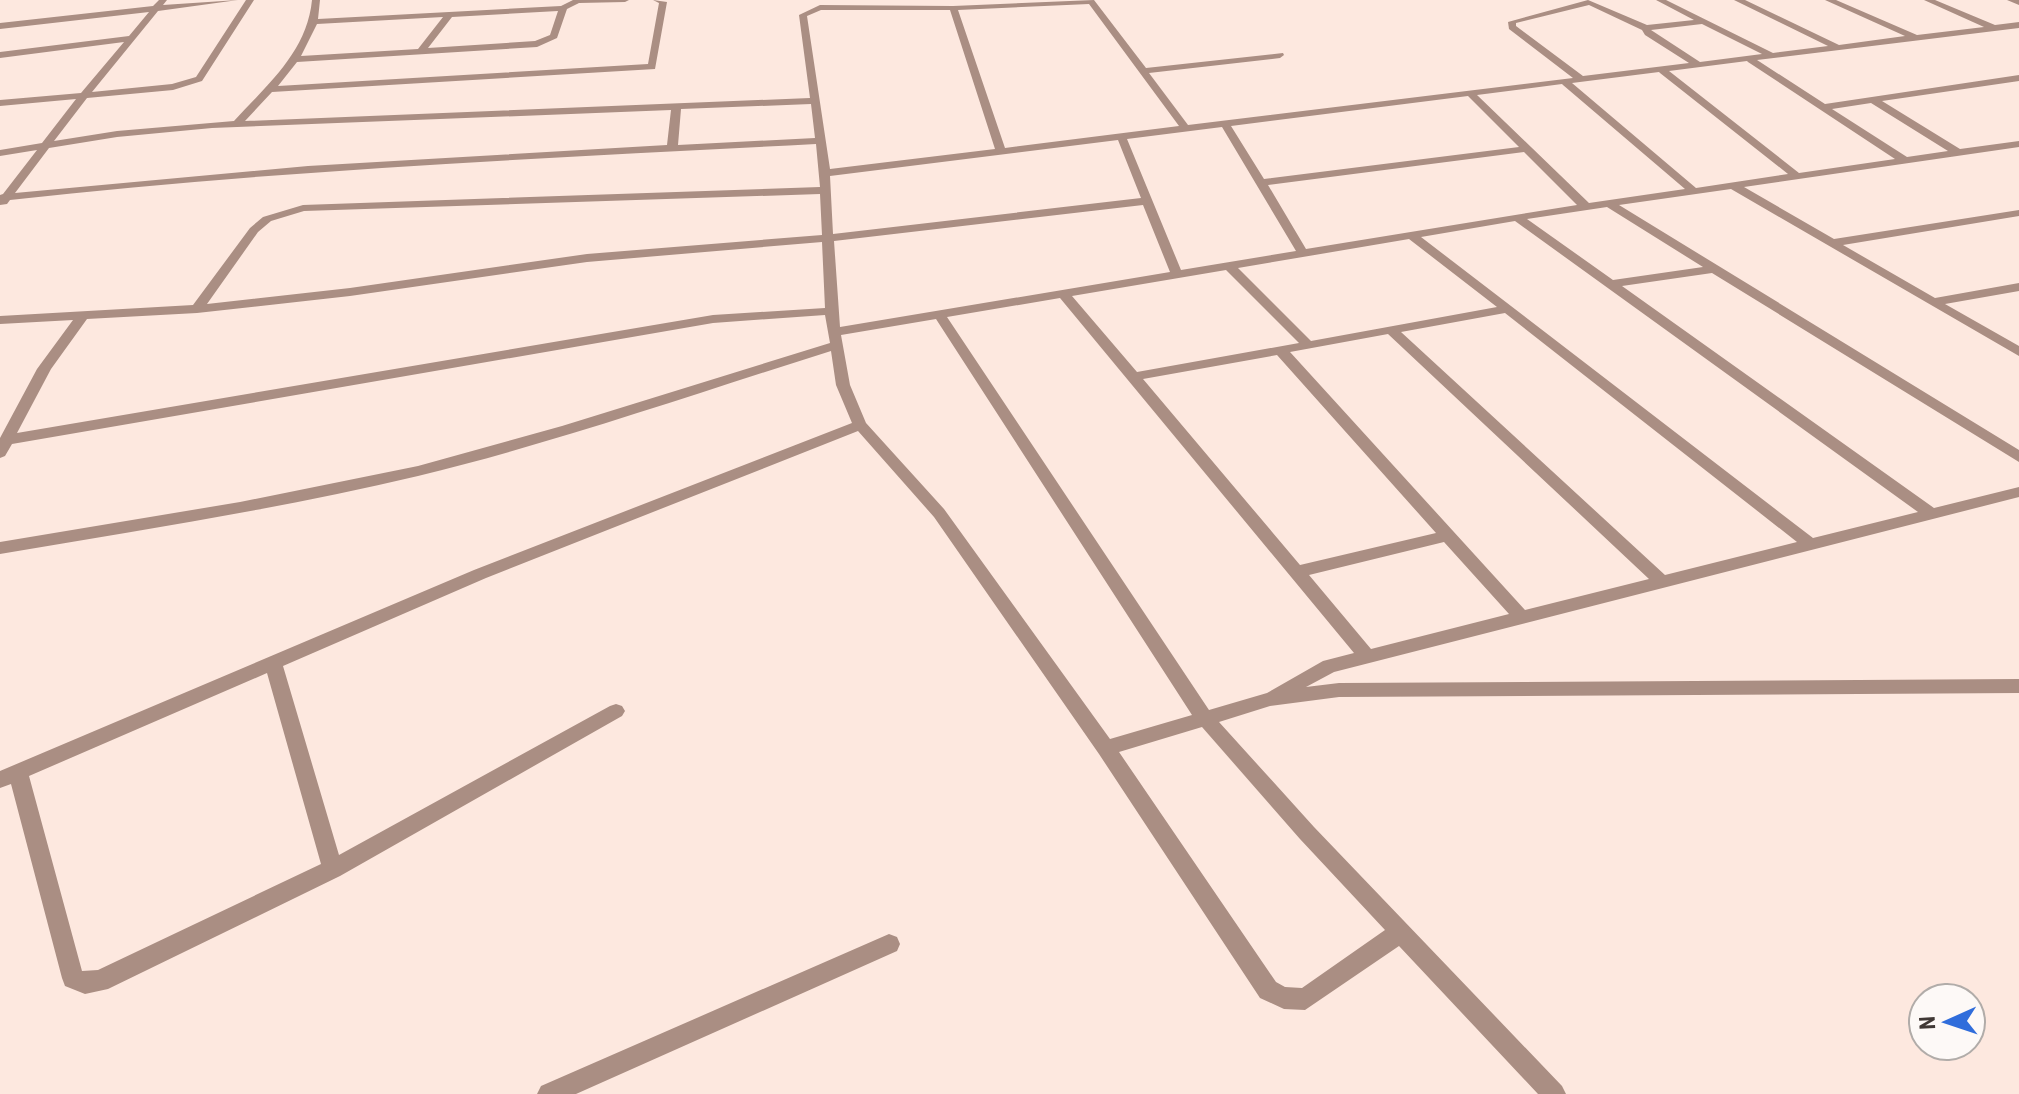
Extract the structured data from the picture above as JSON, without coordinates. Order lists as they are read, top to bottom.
{
  "north": "left"
}
